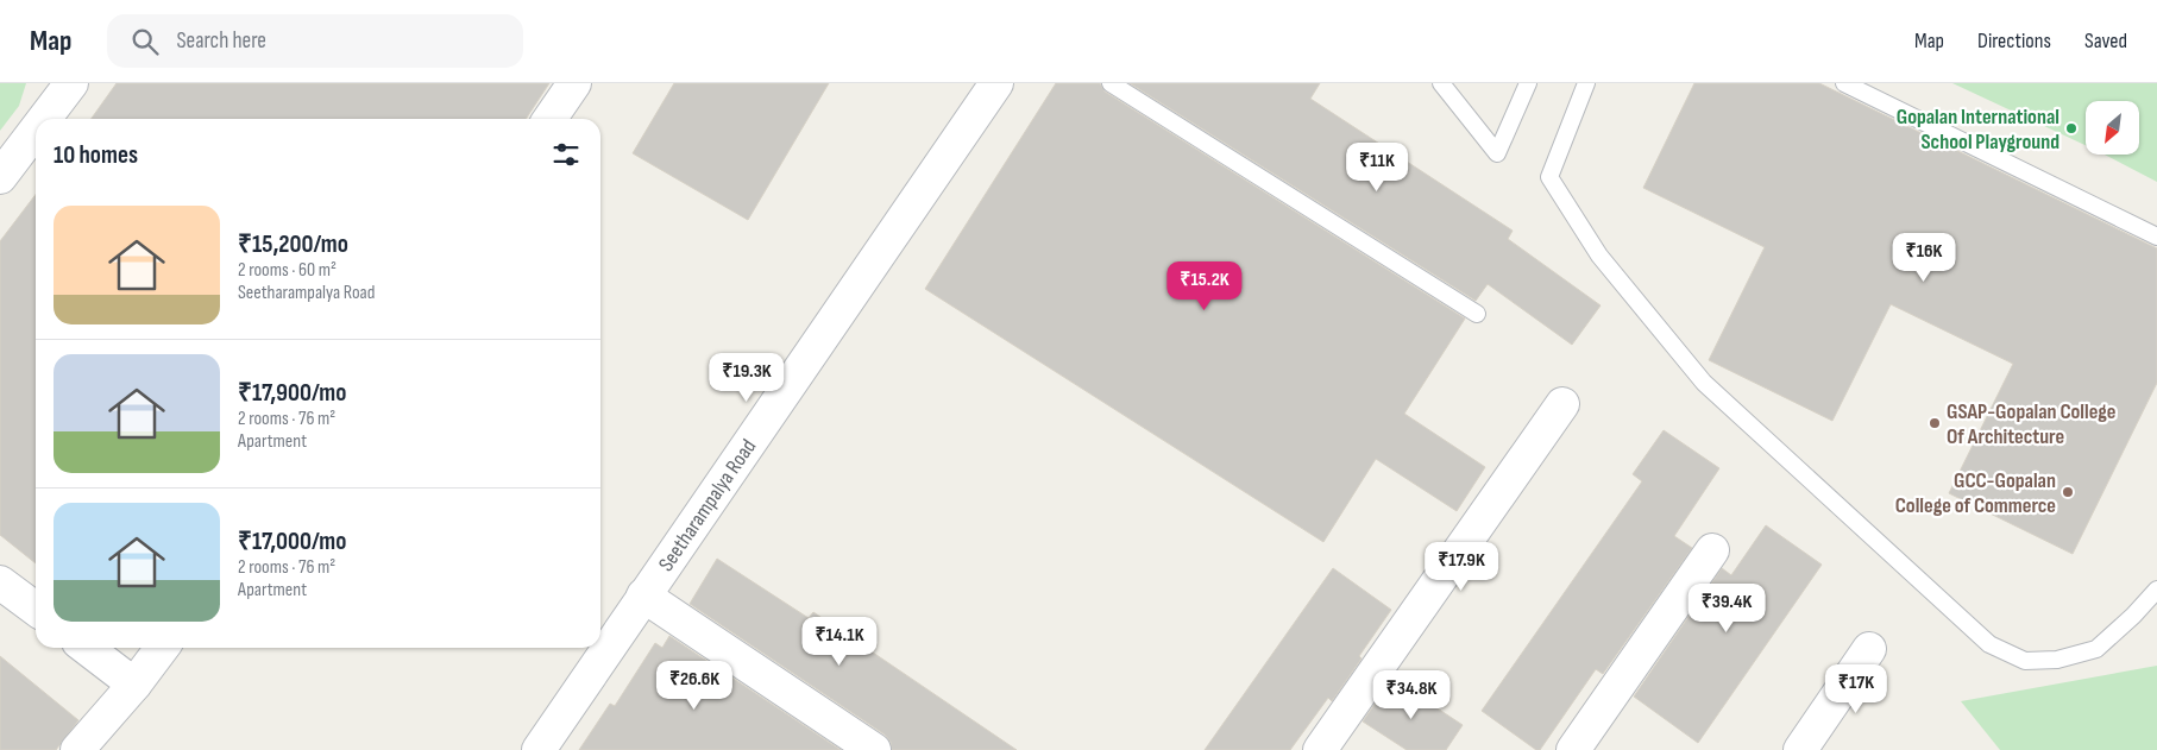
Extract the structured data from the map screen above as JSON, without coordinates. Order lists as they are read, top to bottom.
{
  "streets": {
    "street": ["Seetharampalya Road"]
  },
  "places": ["Gopalan International School Playground", "GSAP-Gopalan College Of Architecture", "GCC-Gopalan College of Commerce"],
  "north": "bottom left",
  "page": {
    "header": "Map",
    "search": "Search here",
    "nav": ["Map", "Directions", "Saved"],
    "heading": "10 homes",
    "price": [
      "₹11K",
      "₹16K",
      "₹15.2K",
      "₹19.3K",
      "₹17.9K",
      "₹39.4K",
      "₹14.1K",
      "₹26.6K",
      "₹17K",
      "₹34.8K"
    ],
    "list": [
      {
        "name": "₹15,200/mo",
        "note": "2 rooms · 60 m² · Seetharampalya Road"
      },
      {
        "name": "₹17,900/mo",
        "note": "2 rooms · 76 m² · Apartment"
      },
      {
        "name": "₹17,000/mo",
        "note": "2 rooms · 76 m² · Apartment"
      }
    ]
  }
}
